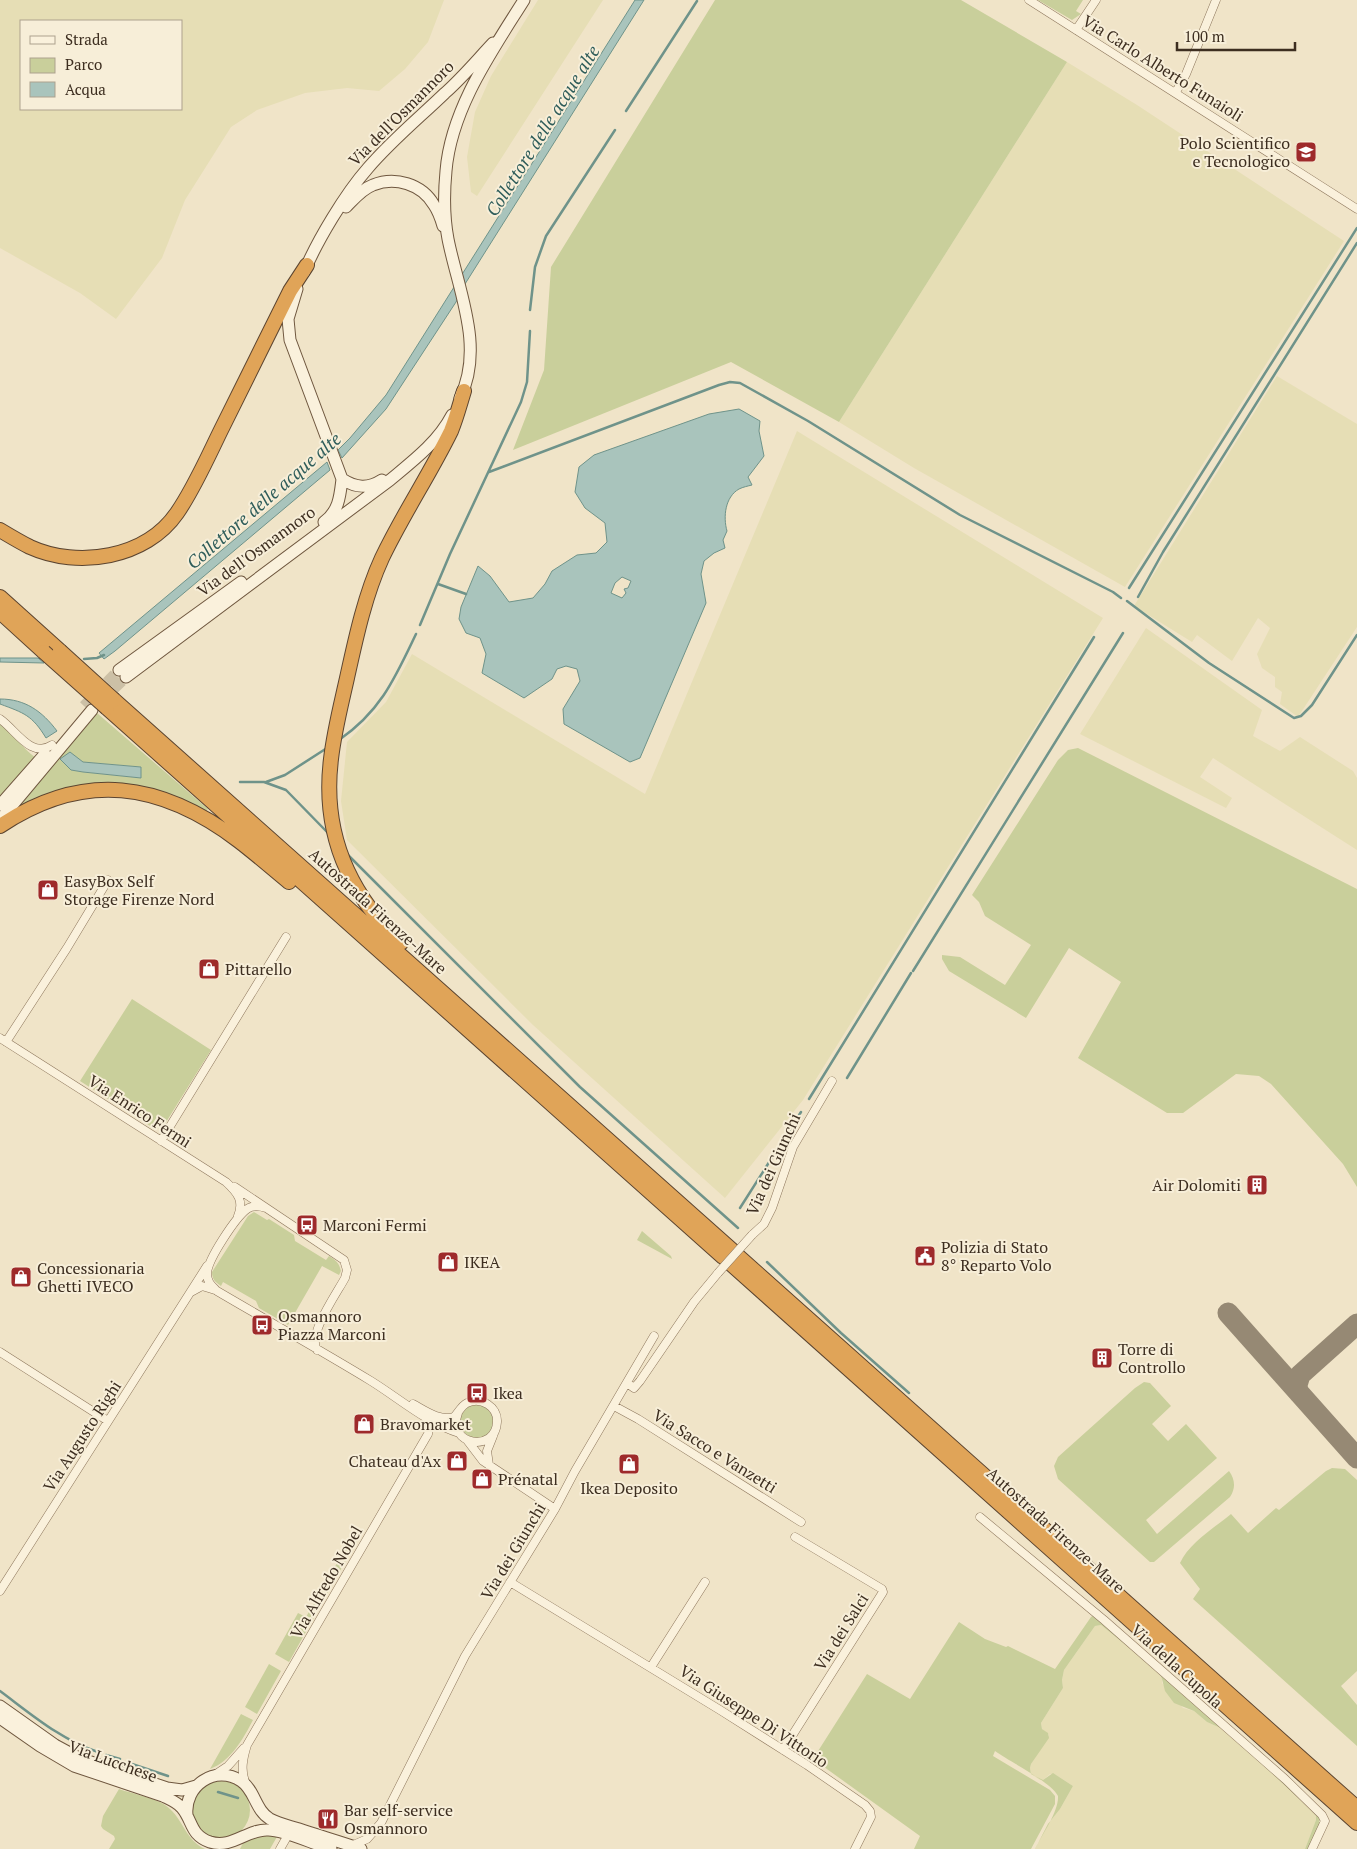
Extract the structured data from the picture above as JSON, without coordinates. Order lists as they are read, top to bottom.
{
  "streets": {
    "highway": ["Autostrada Firenze-Mare"],
    "main road": ["Via dell'Osmannoro", "Via Lucchese"],
    "street": [
      "Via Carlo Alberto Funaioli",
      "Via Enrico Fermi",
      "Via dei Giunchi",
      "Via Augusto Righi",
      "Via Sacco e Vanzetti",
      "Via Alfredo Nobel",
      "Via dei Salci",
      "Via della Cupola",
      "Via Giuseppe Di Vittorio"
    ]
  },
  "crossings": [
    ["Via Enrico Fermi", "Via Augusto Righi"],
    ["Via dei Giunchi", "Via Sacco e Vanzetti"],
    ["Via dei Giunchi", "Via Giuseppe Di Vittorio"],
    ["Via Alfredo Nobel", "Via Lucchese"],
    ["Via dei Salci", "Via Giuseppe Di Vittorio"]
  ],
  "water": ["Collettore delle acque alte"],
  "places": {
    "school or university": ["Polo Scientifico e Tecnologico"],
    "shop": [
      "EasyBox Self Storage Firenze Nord",
      "Pittarello",
      "IKEA",
      "Concessionaria Ghetti IVECO",
      "Bravomarket",
      "Chateau d'Ax",
      "Ikea Deposito",
      "Prénatal"
    ],
    "building": ["Air Dolomiti", "Torre di Controllo"],
    "bus stop": ["Marconi Fermi", "Osmannoro Piazza Marconi", "Ikea"],
    "public building": ["Polizia di Stato 8° Reparto Volo"],
    "restaurant": ["Bar self-service Osmannoro"]
  },
  "legend": ["Strada", "Parco", "Acqua"],
  "scale_bar": "100 m"
}
